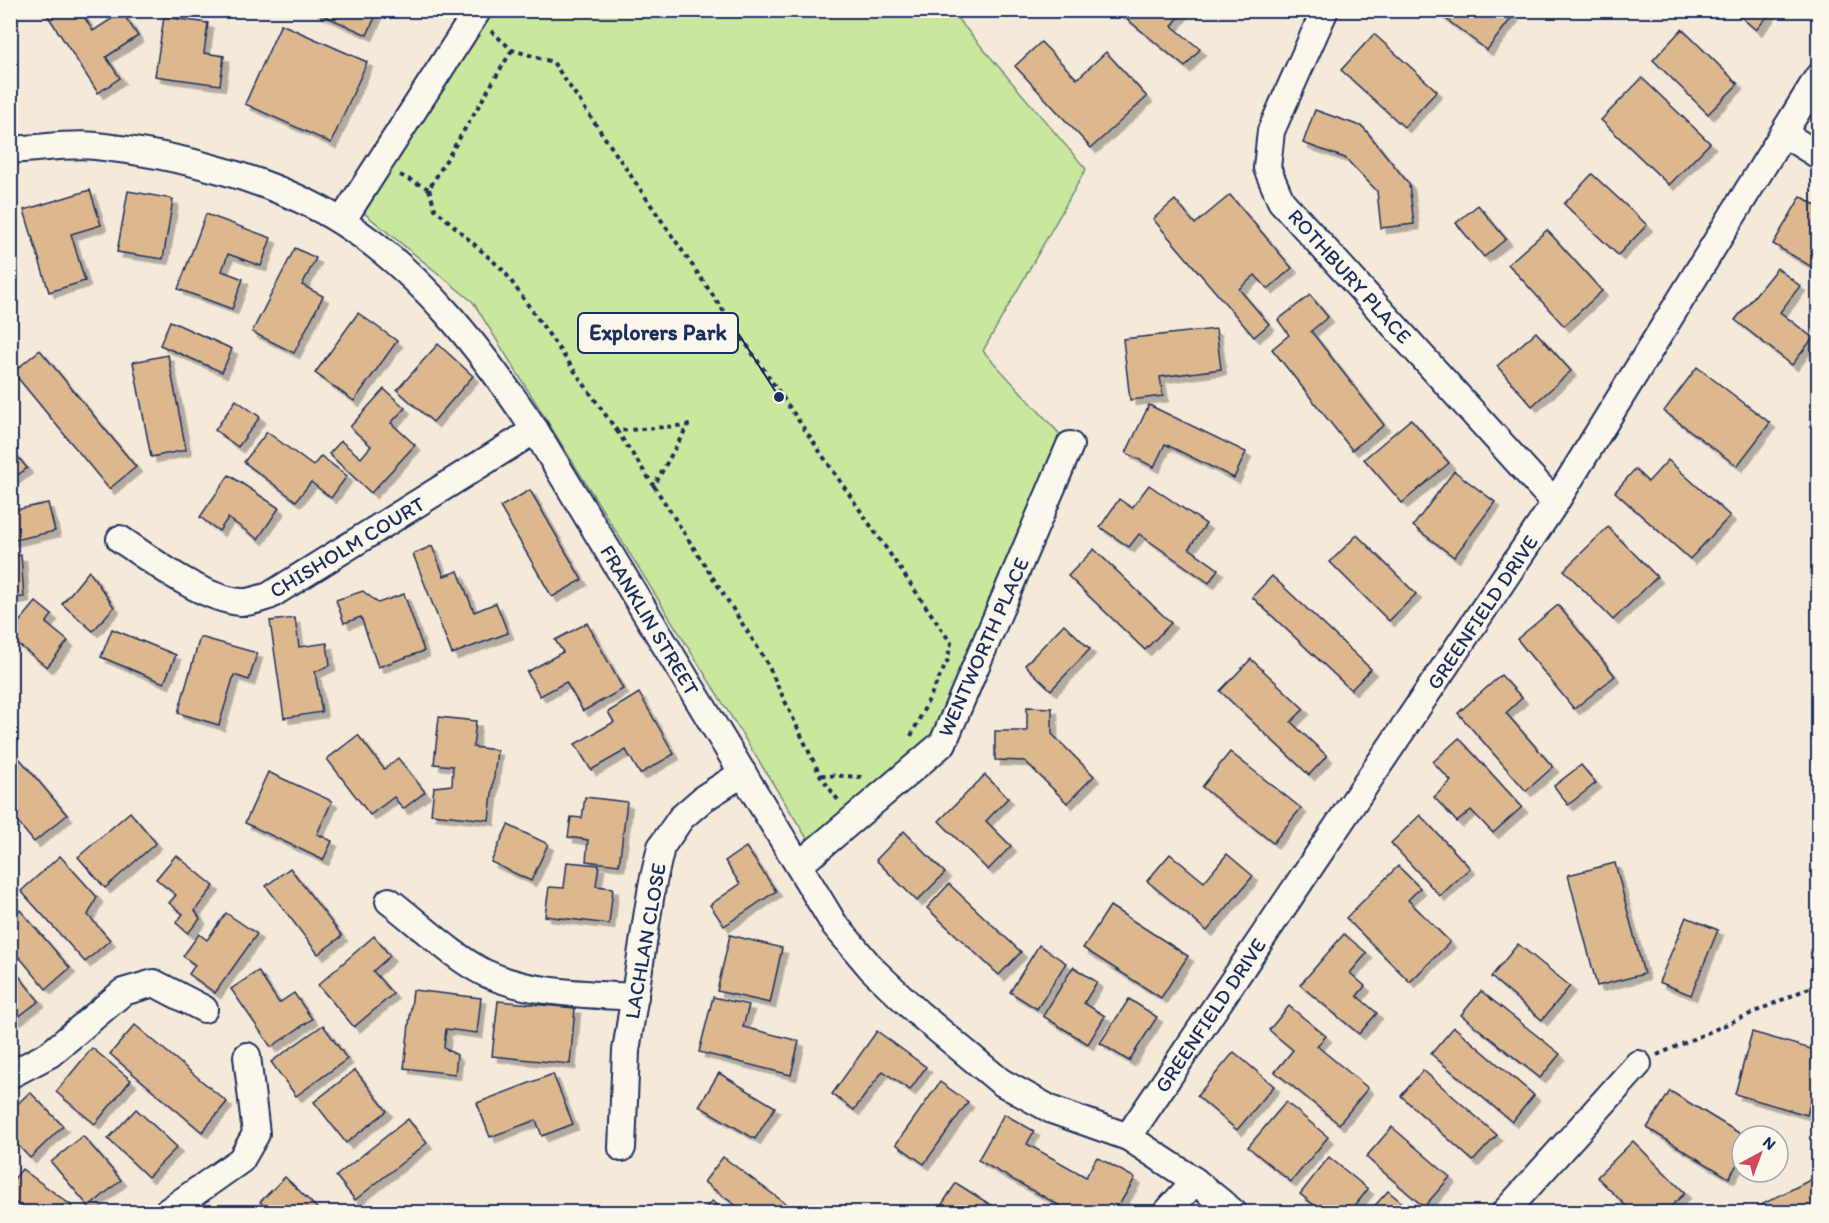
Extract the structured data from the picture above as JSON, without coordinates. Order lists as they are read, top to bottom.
{
  "streets": {
    "street": [
      "ROTHBURY PLACE",
      "CHISHOLM COURT",
      "GREENFIELD DRIVE",
      "FRANKLIN STREET",
      "WENTWORTH PLACE",
      "LACHLAN CLOSE"
    ]
  },
  "crossings": [
    ["ROTHBURY PLACE", "GREENFIELD DRIVE"],
    ["CHISHOLM COURT", "FRANKLIN STREET"],
    ["GREENFIELD DRIVE", "FRANKLIN STREET"],
    ["FRANKLIN STREET", "WENTWORTH PLACE"],
    ["FRANKLIN STREET", "LACHLAN CLOSE"]
  ],
  "places": ["Explorers Park"],
  "north": "top right"
}
